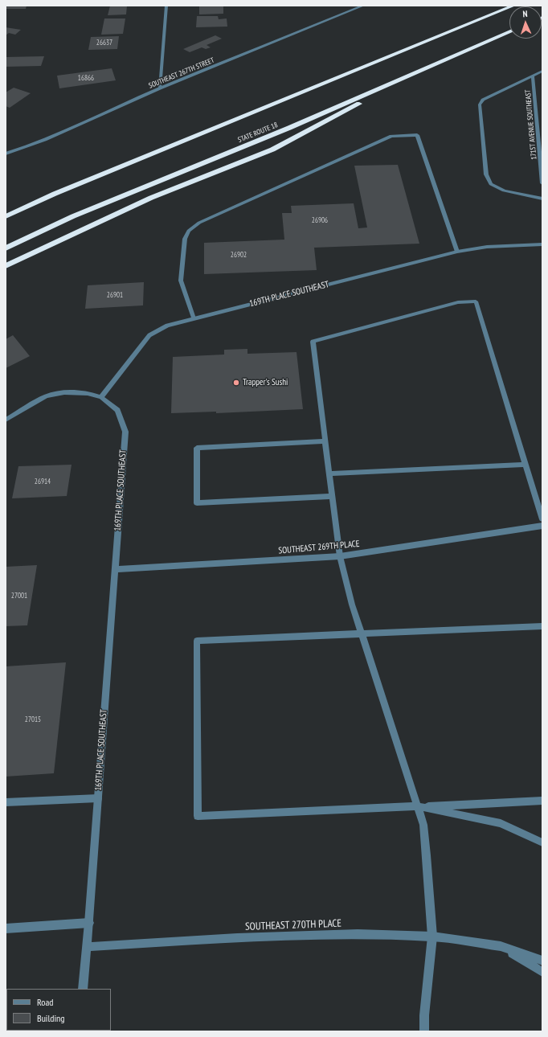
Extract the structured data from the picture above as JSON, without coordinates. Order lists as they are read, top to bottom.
{
  "streets": {
    "highway": ["STATE ROUTE 18"],
    "street": [
      "SOUTHEAST 267TH STREET",
      "171ST AVENUE SOUTHEAST",
      "169TH PLACE SOUTHEAST",
      "SOUTHEAST 269TH PLACE",
      "SOUTHEAST 270TH PLACE"
    ]
  },
  "crossings": [
    ["169TH PLACE SOUTHEAST", "SOUTHEAST 269TH PLACE"],
    ["169TH PLACE SOUTHEAST", "SOUTHEAST 270TH PLACE"]
  ],
  "places": ["Trapper's Sushi"],
  "house_numbers": [
    "26637",
    "16866",
    "26906",
    "26902",
    "26901",
    "26914",
    "27001",
    "27015"
  ],
  "legend": ["Road", "Building"],
  "north": "top"
}
